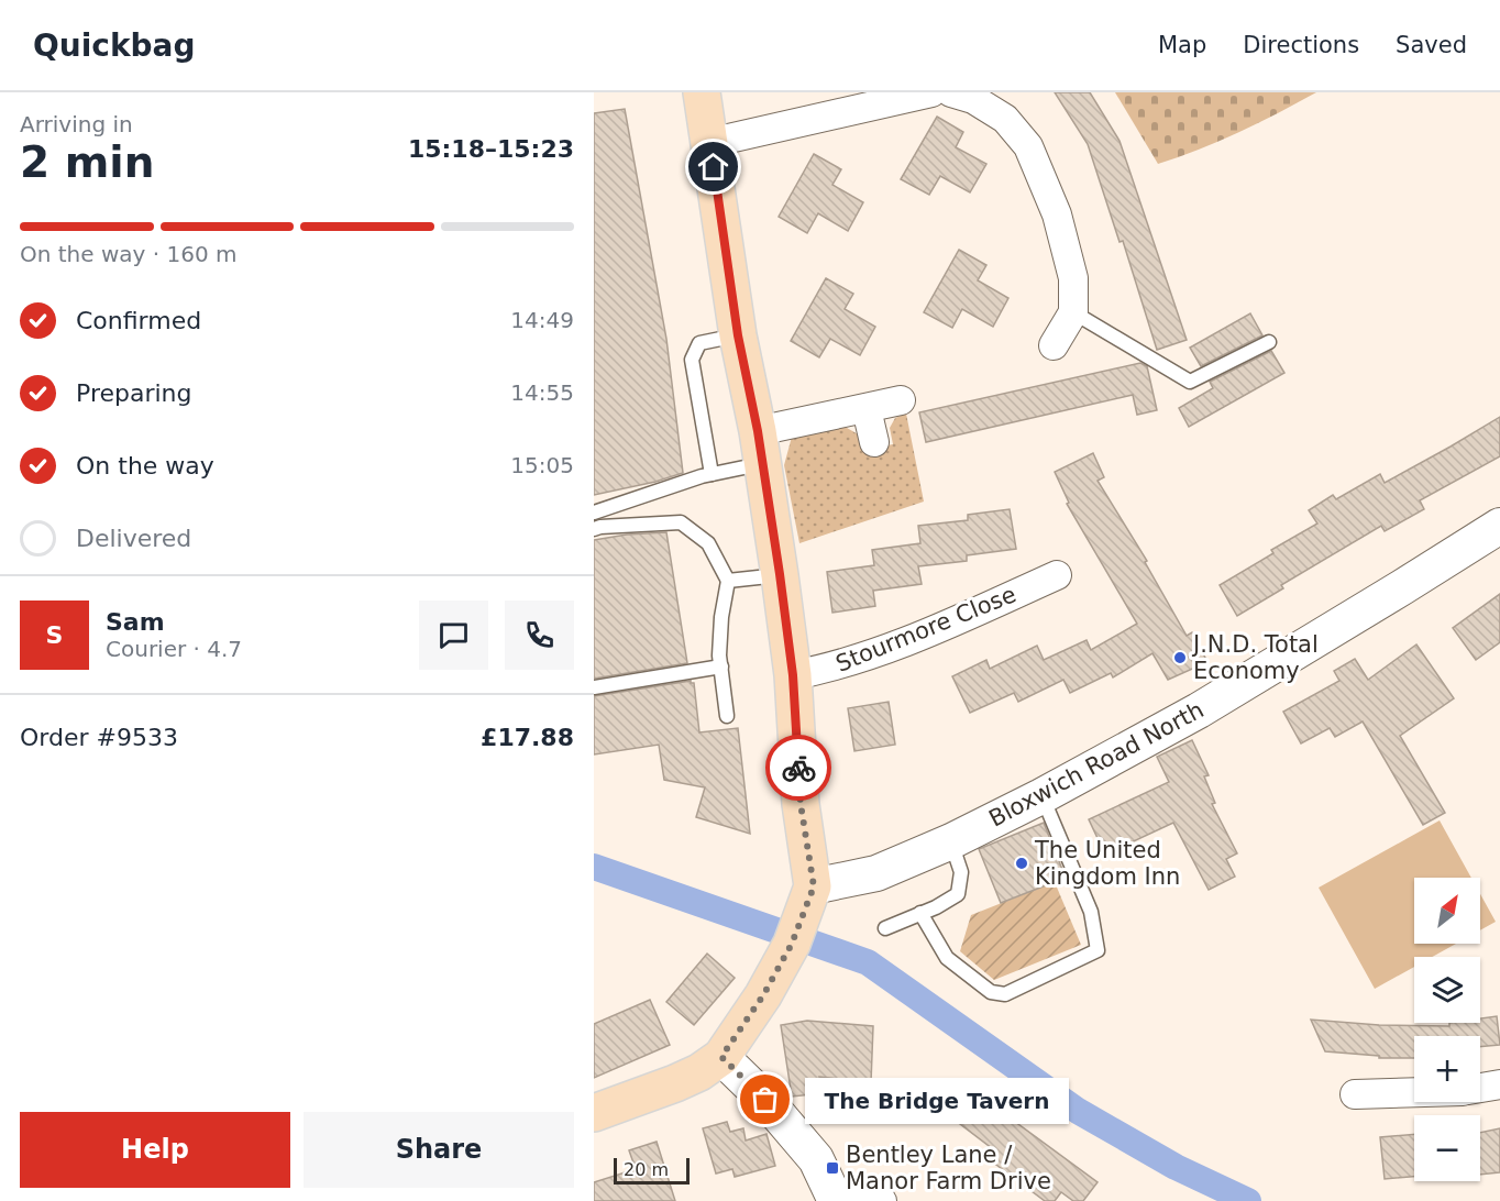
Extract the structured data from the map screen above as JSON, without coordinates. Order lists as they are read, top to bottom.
{
  "streets": {
    "street": ["Stourmore Close", "Bloxwich Road North"]
  },
  "places": {
    "other": ["J.N.D. Total Economy", "The United Kingdom Inn", "The Bridge Tavern"],
    "transit": ["Bentley Lane / Manor Farm Drive"]
  },
  "scale_bar": "20 m",
  "north": "top right",
  "page": {
    "header": "Quickbag",
    "nav": ["Map", "Directions", "Saved"],
    "heading": ["2 min", "Arriving in", "15:18–15:23"],
    "panel": [
      "Sam",
      "Courier · 4.7",
      "Order #9533",
      "£17.88"
    ],
    "bar": "On the way · 160 m",
    "list": [
      ["Confirmed", "14:49"],
      ["Preparing", "14:55"],
      ["On the way", "15:05"],
      "Delivered"
    ],
    "round": "S",
    "map_buttons": ["+", "−"],
    "bubble": "The Bridge Tavern",
    "buttons": ["Help", "Share"],
    "scale": "20 m"
  }
}
